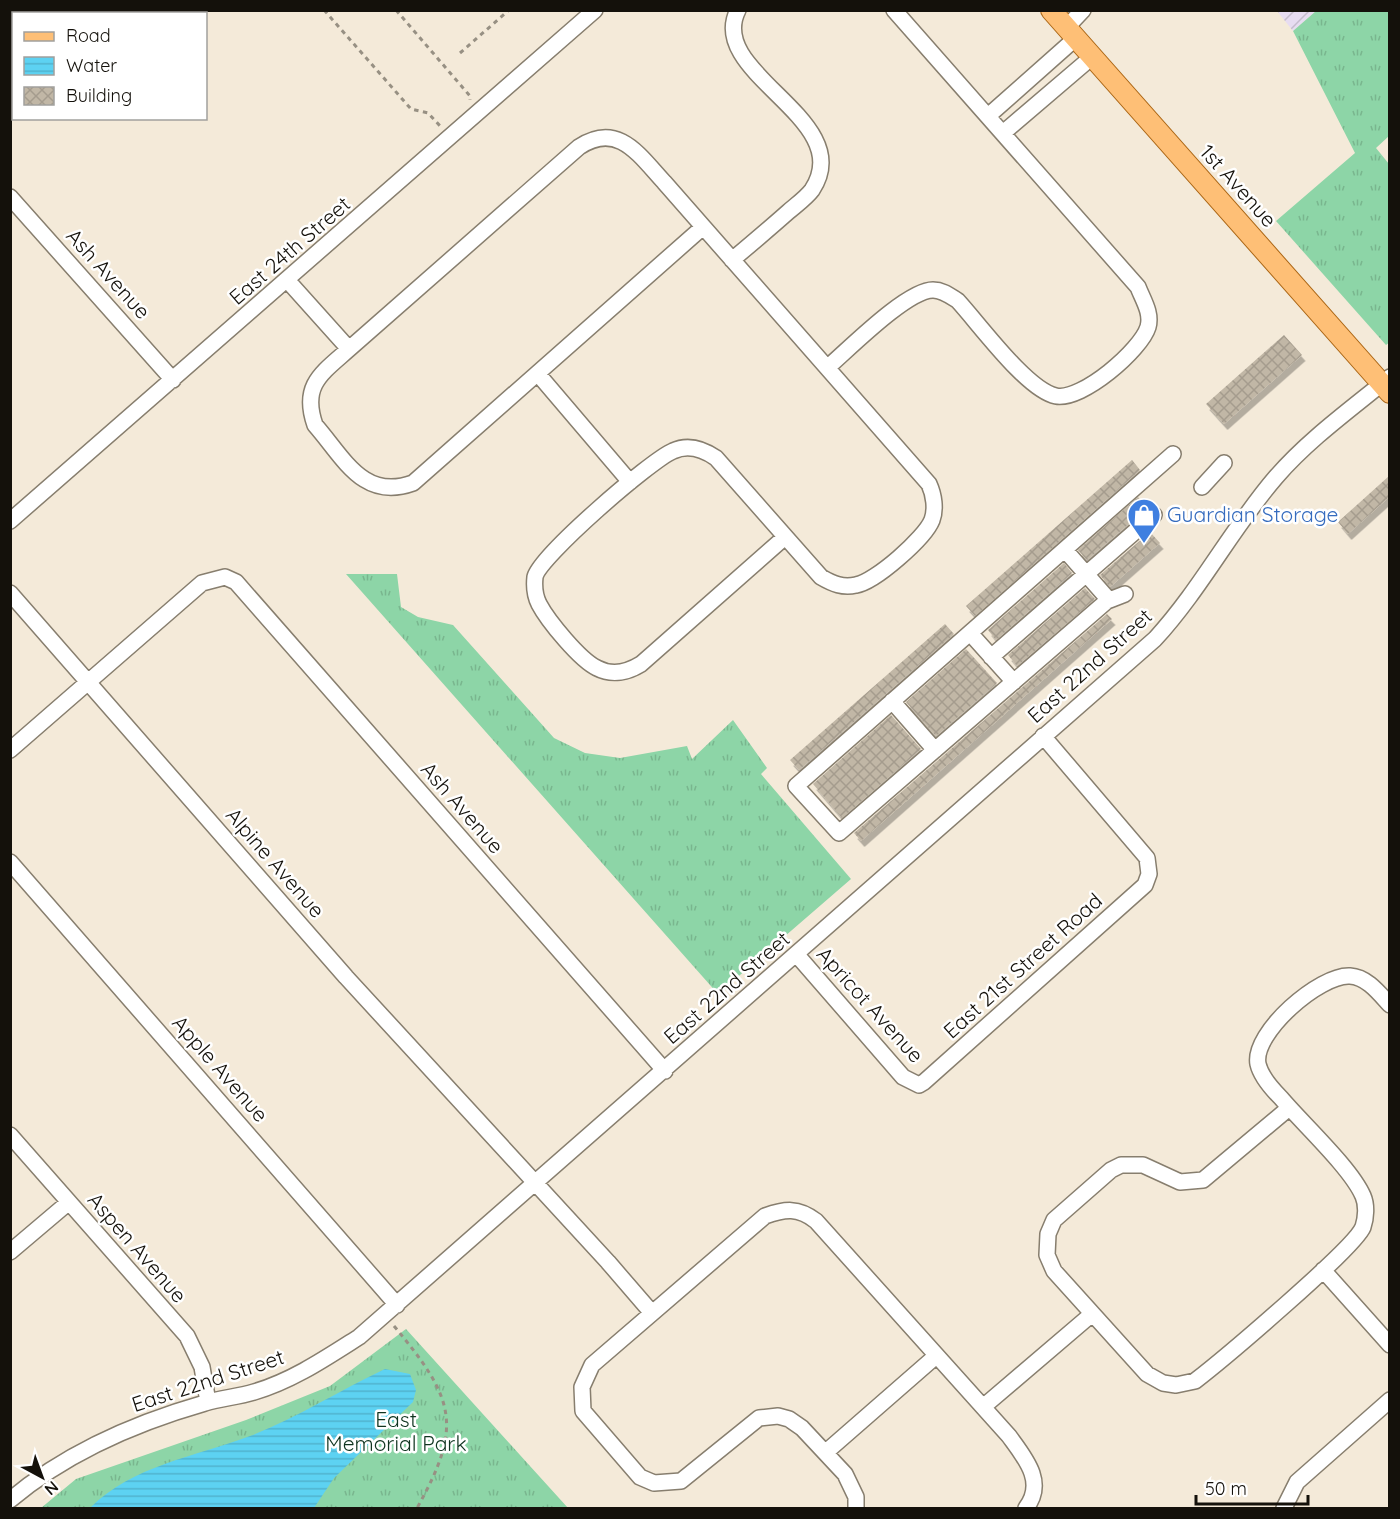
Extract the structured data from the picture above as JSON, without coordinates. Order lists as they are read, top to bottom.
{
  "streets": {
    "main road": ["1st Avenue"],
    "street": [
      "East 24th Street",
      "Ash Avenue",
      "East 22nd Street",
      "Alpine Avenue",
      "East 21st Street Road",
      "Apricot Avenue",
      "Apple Avenue",
      "Aspen Avenue"
    ]
  },
  "crossings": [
    ["1st Avenue", "East 22nd Street"],
    ["East 24th Street", "Ash Avenue"],
    ["Ash Avenue", "East 22nd Street"],
    ["Ash Avenue", "Alpine Avenue"],
    ["East 22nd Street", "Alpine Avenue"],
    ["East 22nd Street", "East 21st Street Road"],
    ["East 22nd Street", "Apricot Avenue"],
    ["East 22nd Street", "Apple Avenue"],
    ["East 22nd Street", "Aspen Avenue"],
    ["East 21st Street Road", "Apricot Avenue"]
  ],
  "parks": ["East Memorial Park"],
  "places": {
    "shop": ["Guardian Storage"]
  },
  "legend": ["Road", "Water", "Building"],
  "scale_bar": "50 m",
  "north": "bottom right"
}
